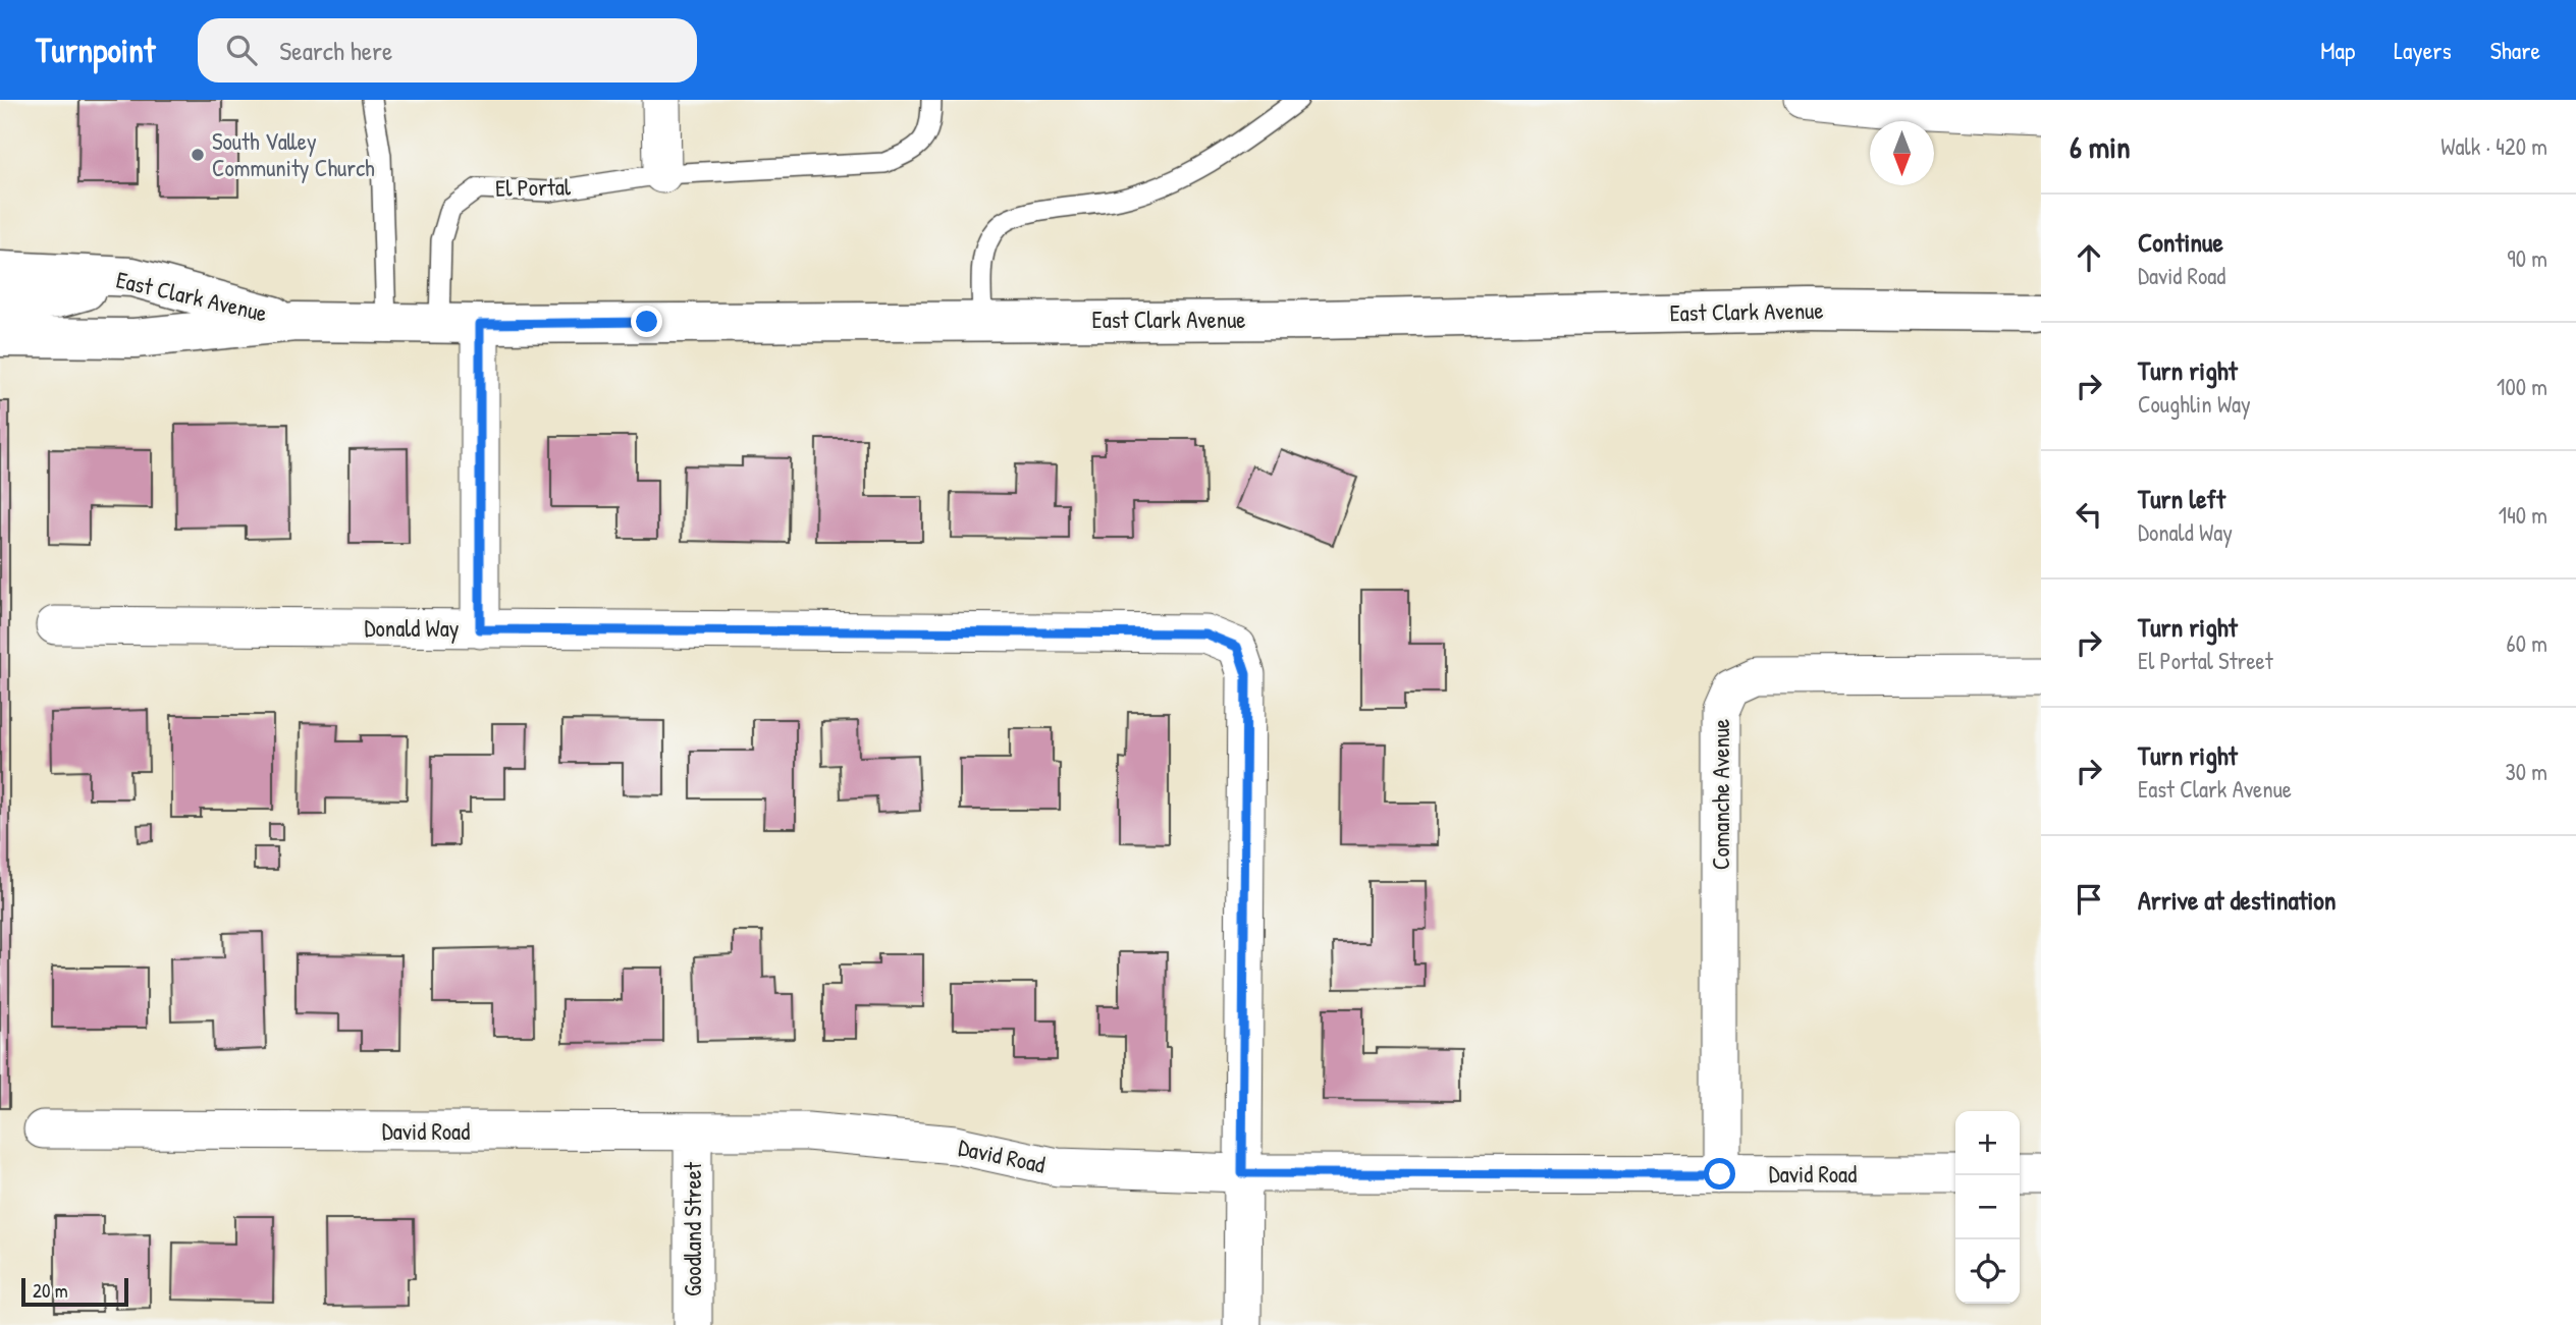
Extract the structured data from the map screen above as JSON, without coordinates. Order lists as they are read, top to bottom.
{
  "streets": {
    "main road": ["East Clark Avenue"],
    "street": [
      "Donald Way",
      "Comanche Avenue",
      "David Road",
      "Goodland Street"
    ],
    "lane": ["El Portal"]
  },
  "crossings": [
    ["El Portal", "East Clark Avenue"],
    ["Donald Way", "David Road"],
    ["Comanche Avenue", "David Road"],
    ["David Road", "Goodland Street"]
  ],
  "places": ["South Valley Community Church"],
  "scale_bar": "20 m",
  "north": "bottom",
  "page": {
    "header": "Turnpoint",
    "search": "Search here",
    "nav": ["Map", "Layers", "Share"],
    "heading": ["6 min", "Walk · 420 m"],
    "list": [
      ["Continue", "David Road", "90 m"],
      ["Turn right", "Coughlin Way", "100 m"],
      ["Turn left", "Donald Way", "140 m"],
      ["Turn right", "El Portal Street", "60 m"],
      ["Turn right", "East Clark Avenue", "30 m"],
      "Arrive at destination"
    ],
    "map_buttons": ["+", "−"],
    "scale": "20 m"
  }
}
